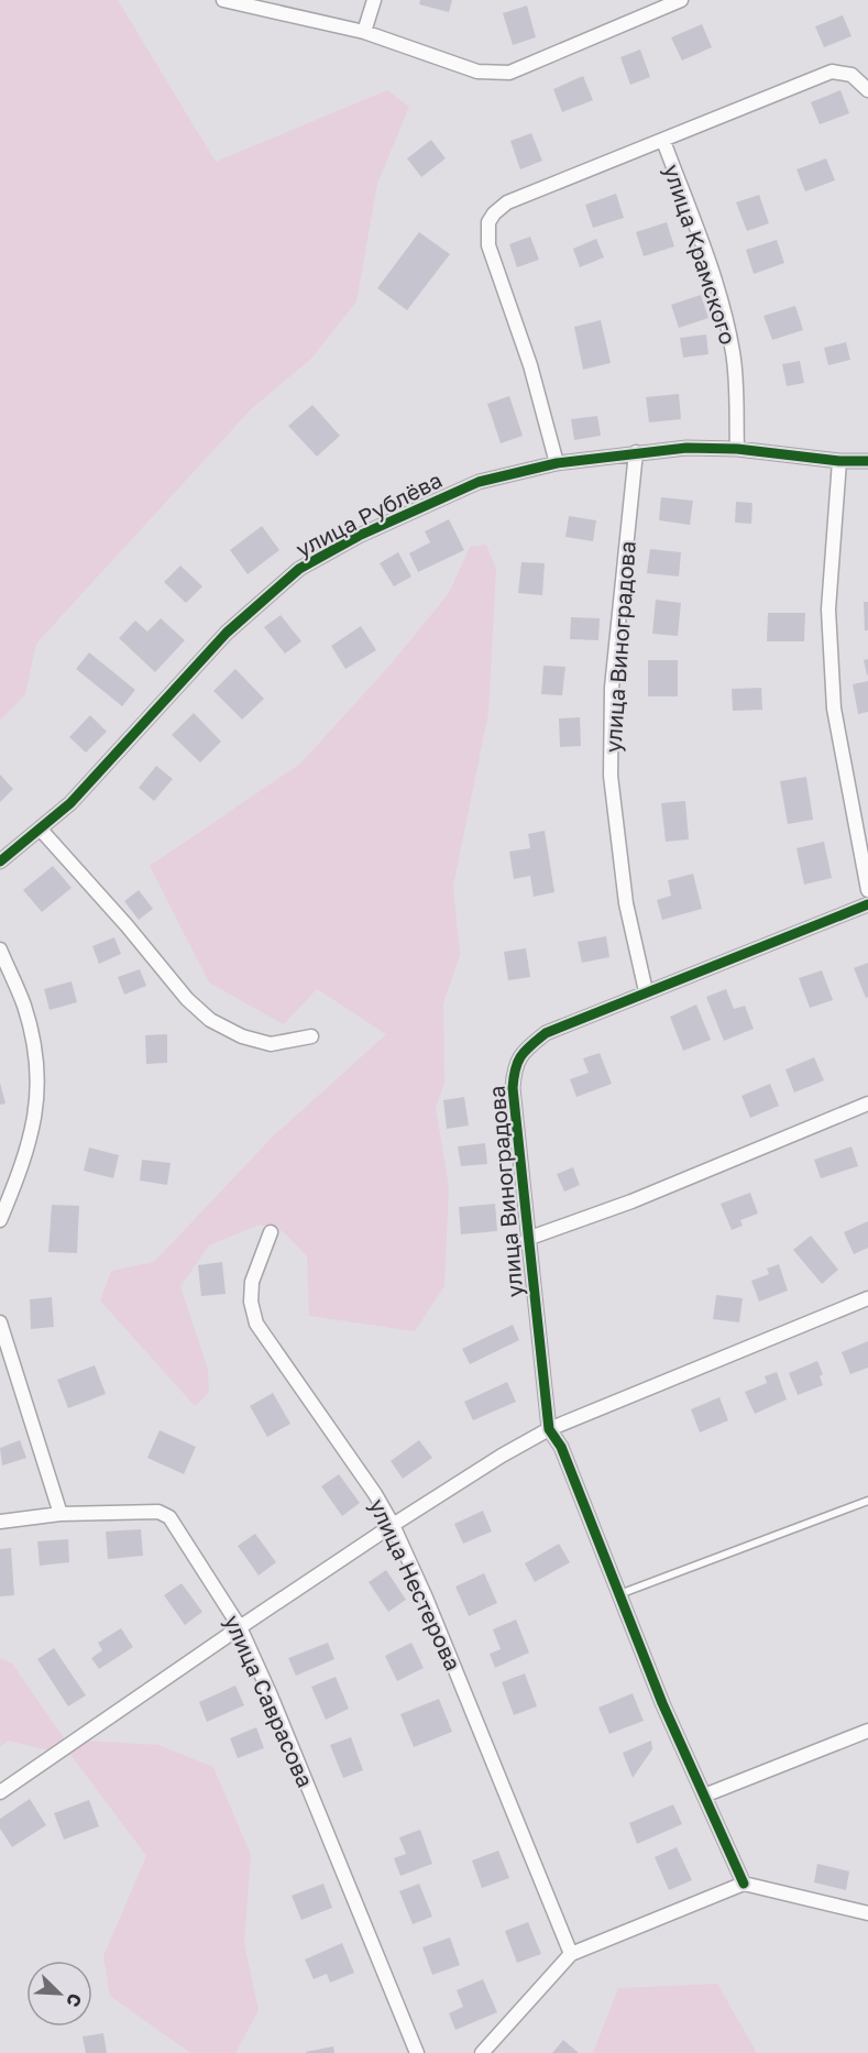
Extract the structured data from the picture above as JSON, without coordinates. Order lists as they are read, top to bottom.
{
  "streets": {
    "street": [
      "улица Крамского",
      "улица Рублёва",
      "улица Виноградова",
      "улица Нестерова",
      "улица Саврасова"
    ]
  },
  "crossings": [
    ["улица Крамского", "улица Рублёва"],
    ["улица Рублёва", "улица Виноградова"]
  ],
  "north": "bottom right"
}
